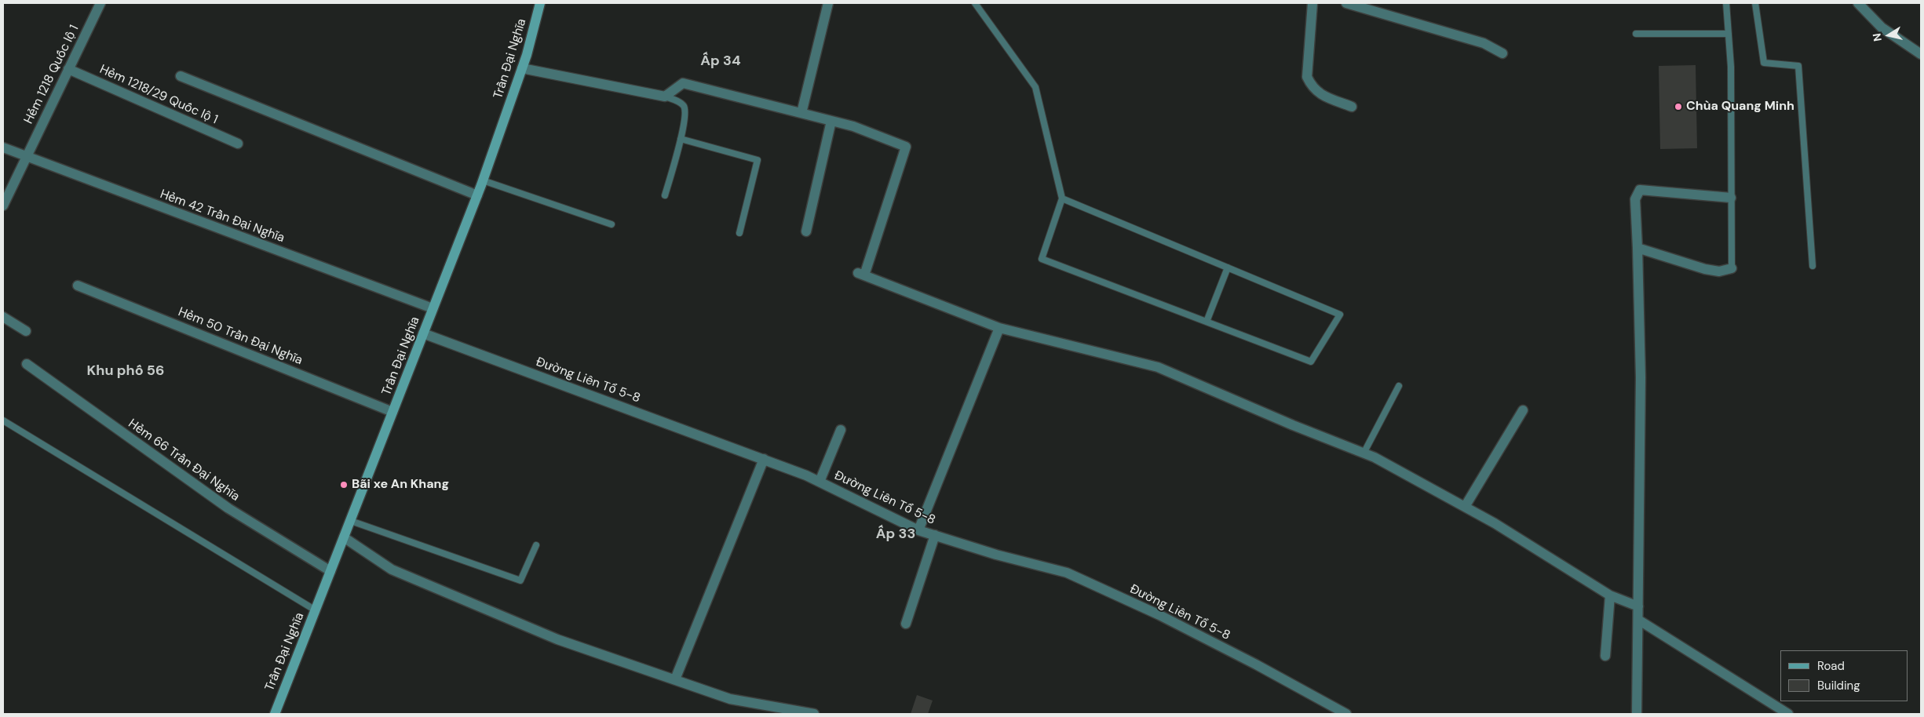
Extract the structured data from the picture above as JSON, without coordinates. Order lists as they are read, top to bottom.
{
  "streets": {
    "main road": ["Trần Đại Nghĩa"],
    "street": [
      "Hẻm 1218 Quốc lộ 1",
      "Hẻm 1218/29 Quốc lộ 1",
      "Hẻm 42 Trần Đại Nghĩa",
      "Hẻm 50 Trần Đại Nghĩa",
      "Đường Liên Tổ 5-8",
      "Hẻm 66 Trần Đại Nghĩa"
    ]
  },
  "crossings": [
    ["Trần Đại Nghĩa", "Hẻm 42 Trần Đại Nghĩa"],
    ["Trần Đại Nghĩa", "Hẻm 50 Trần Đại Nghĩa"],
    ["Trần Đại Nghĩa", "Đường Liên Tổ 5-8"],
    ["Trần Đại Nghĩa", "Hẻm 66 Trần Đại Nghĩa"],
    ["Hẻm 1218 Quốc lộ 1", "Hẻm 1218/29 Quốc lộ 1"],
    ["Hẻm 1218 Quốc lộ 1", "Hẻm 42 Trần Đại Nghĩa"]
  ],
  "districts": ["Ấp 34", "Khu phố 56", "Ấp 33"],
  "places": ["Chùa Quang Minh", "Bãi xe An Khang"],
  "legend": ["Road", "Building"],
  "north": "left"
}
